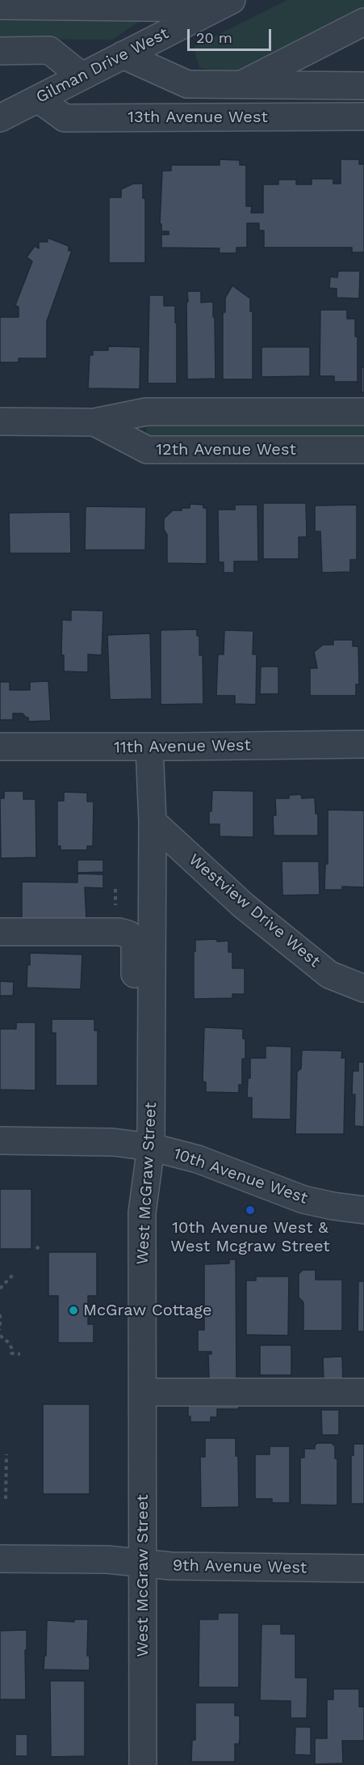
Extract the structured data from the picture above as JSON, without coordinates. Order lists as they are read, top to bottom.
{
  "streets": {
    "street": [
      "Gilman Drive West",
      "13th Avenue West",
      "12th Avenue West",
      "11th Avenue West",
      "Westview Drive West",
      "10th Avenue West",
      "West McGraw Street",
      "9th Avenue West"
    ]
  },
  "crossings": [
    ["Gilman Drive West", "13th Avenue West"],
    ["11th Avenue West", "West McGraw Street"],
    ["Westview Drive West", "West McGraw Street"],
    ["10th Avenue West", "West McGraw Street"],
    ["West McGraw Street", "9th Avenue West"]
  ],
  "places": ["10th Avenue West & West Mcgraw Street", "McGraw Cottage"],
  "scale_bar": "20 m"
}
